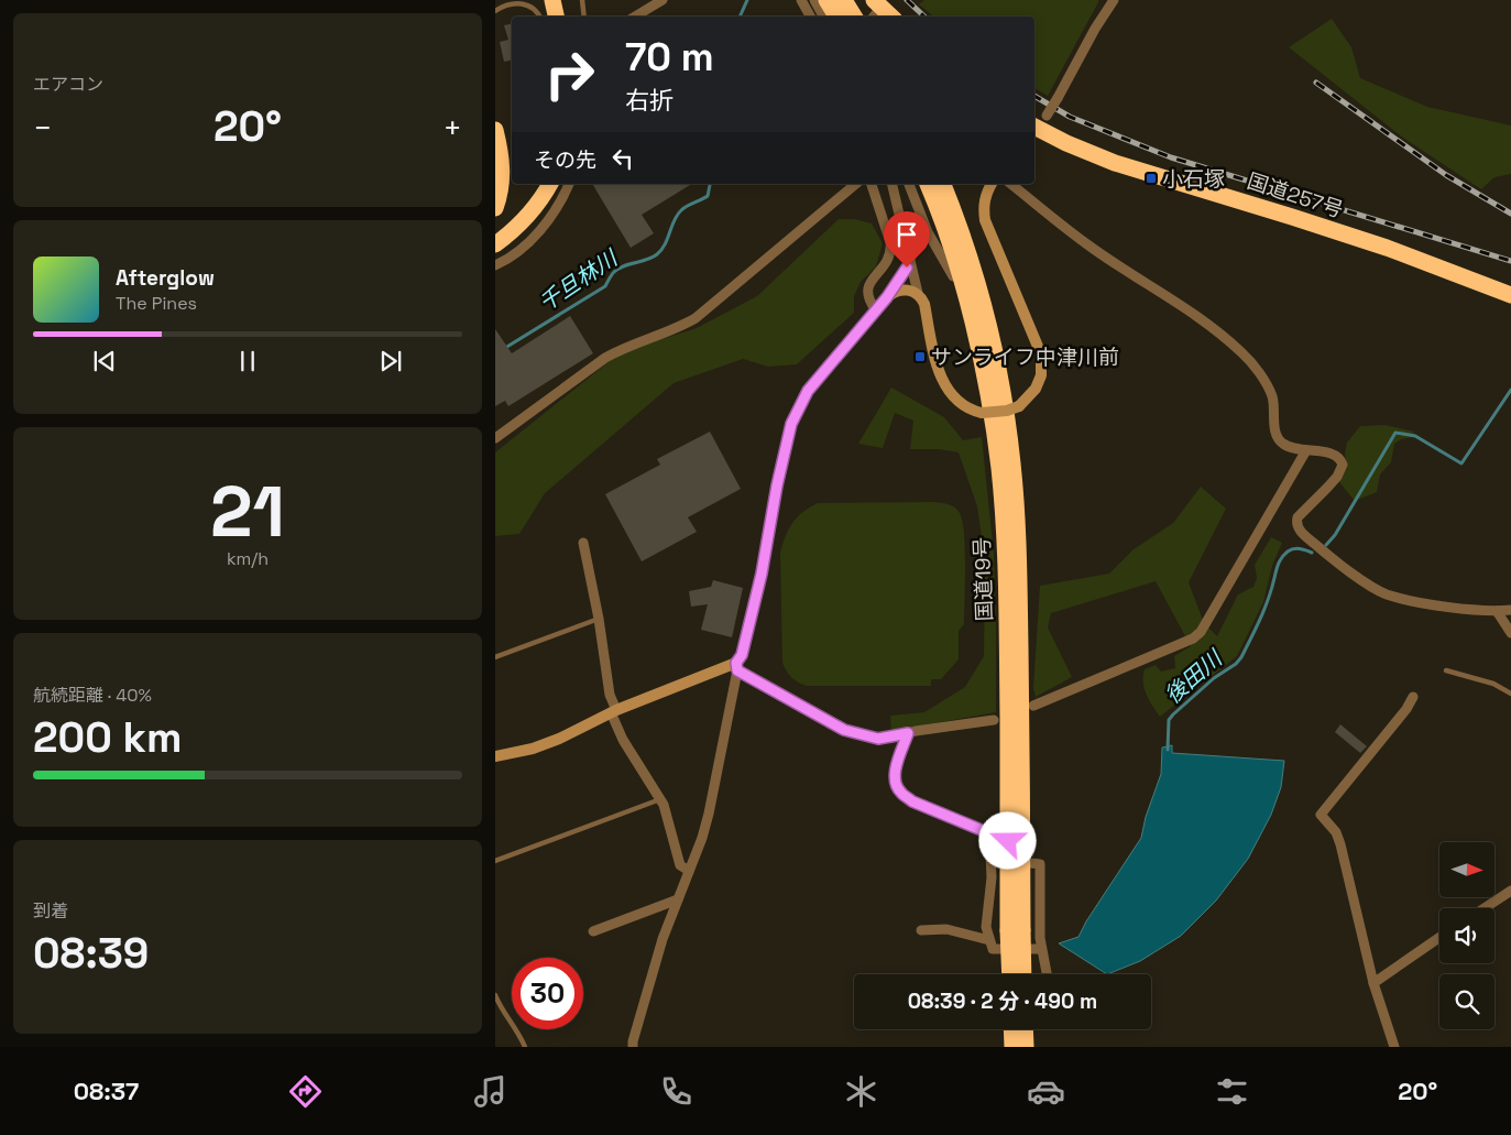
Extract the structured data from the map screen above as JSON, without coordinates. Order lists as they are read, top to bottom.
{
  "streets": {
    "highway": ["国道257号", "国道19号"]
  },
  "water": ["千旦林川", "後田川"],
  "places": {
    "transit": ["小石塚", "サンライフ中津川前"]
  },
  "north": "right",
  "page": {
    "tile": [
      "エアコン",
      ["21", "km/h"],
      ["航続距離 · 40%", "200 km"],
      ["到着", "08:39"]
    ],
    "turn": ["70 m", "右折"],
    "heat": ["−", "20°", "+"],
    "then": "その先",
    "song": ["Afterglow", "The Pines"],
    "limit": "30",
    "trip": "08:39 · 2 分 · 490 m",
    "tabs": ["08:37", "20°"]
  }
}
